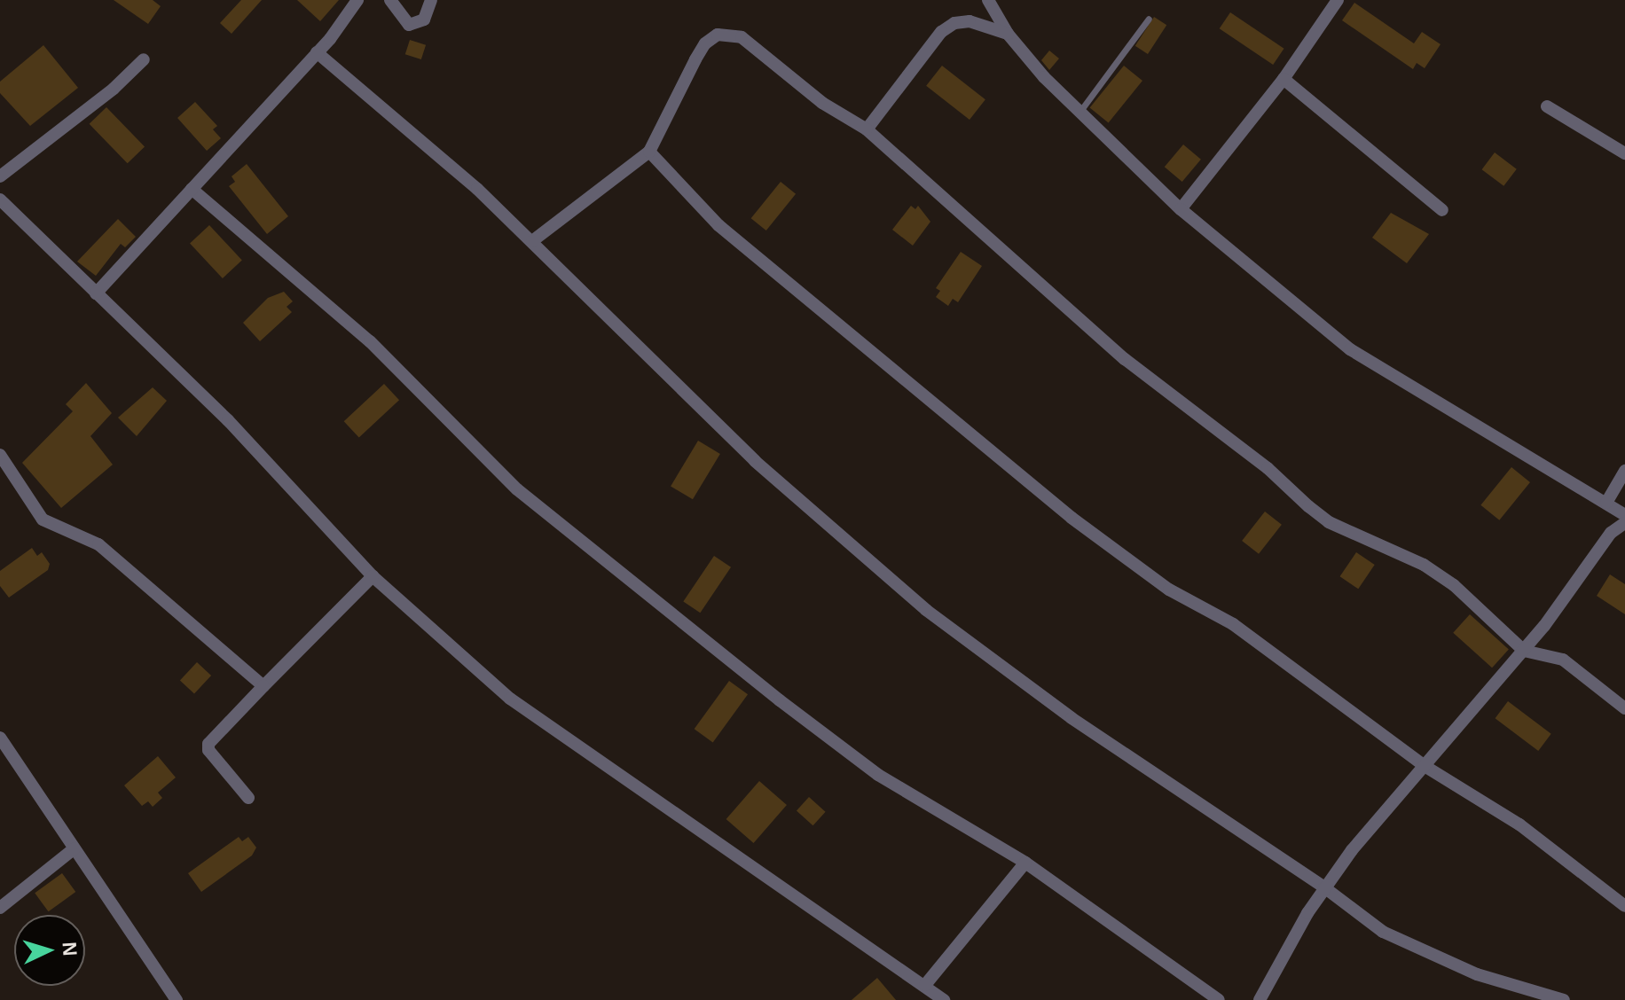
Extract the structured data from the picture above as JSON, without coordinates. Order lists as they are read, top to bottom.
{
  "north": "right"
}
